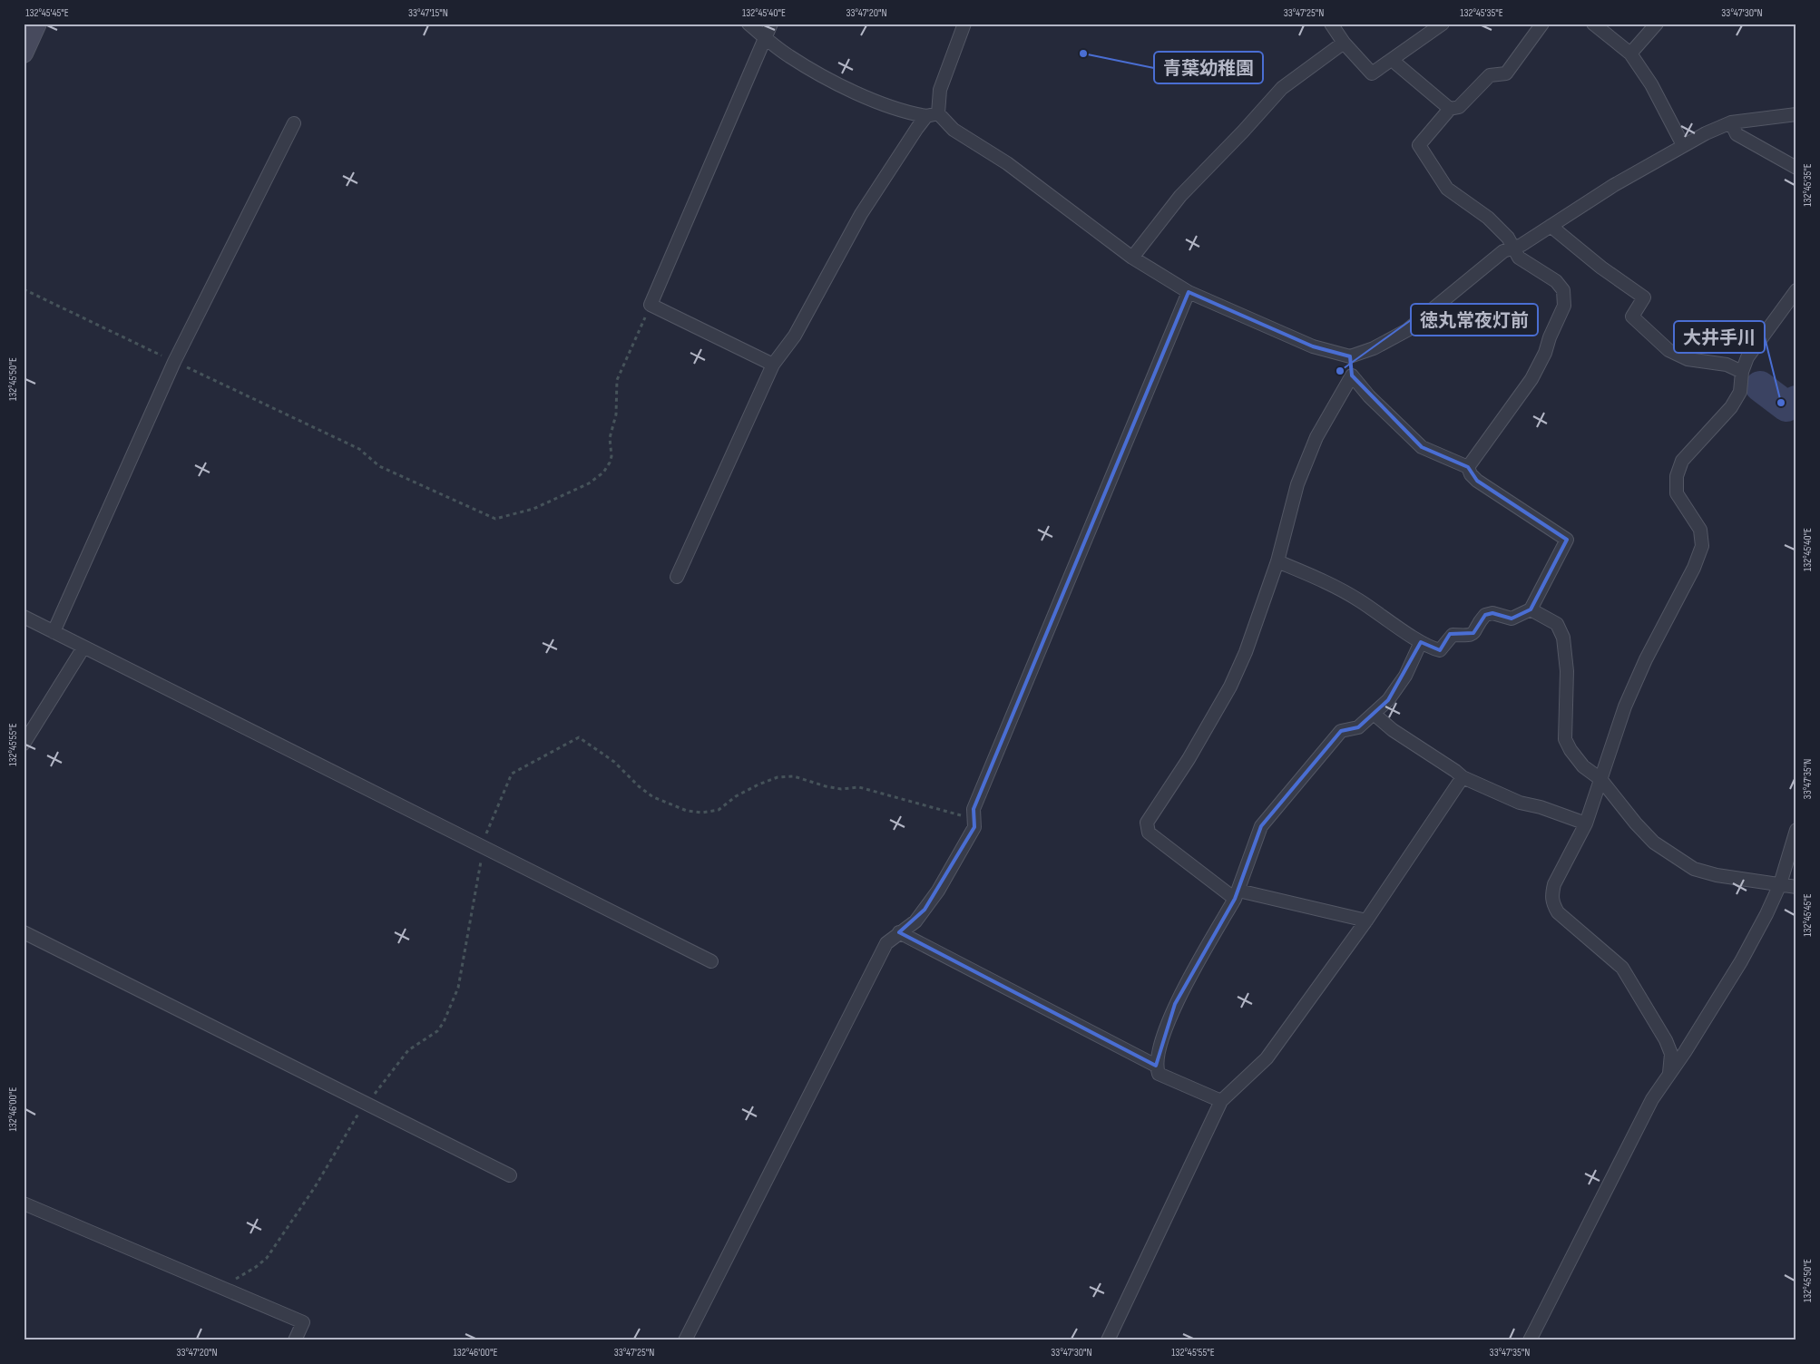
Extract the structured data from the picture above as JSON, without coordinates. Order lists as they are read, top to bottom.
{
  "places": ["青葉幼稚園", "徳丸常夜灯前", "大井手川"],
  "coordinates": [
    "132°45'45\"E",
    "33°47'15\"N",
    "132°45'40\"E",
    "33°47'20\"N",
    "33°47'25\"N",
    "132°45'35\"E",
    "33°47'30\"N",
    "132°45'50\"E",
    "132°45'55\"E",
    "33°47'35\"N",
    "132°46'00\"E"
  ]
}
